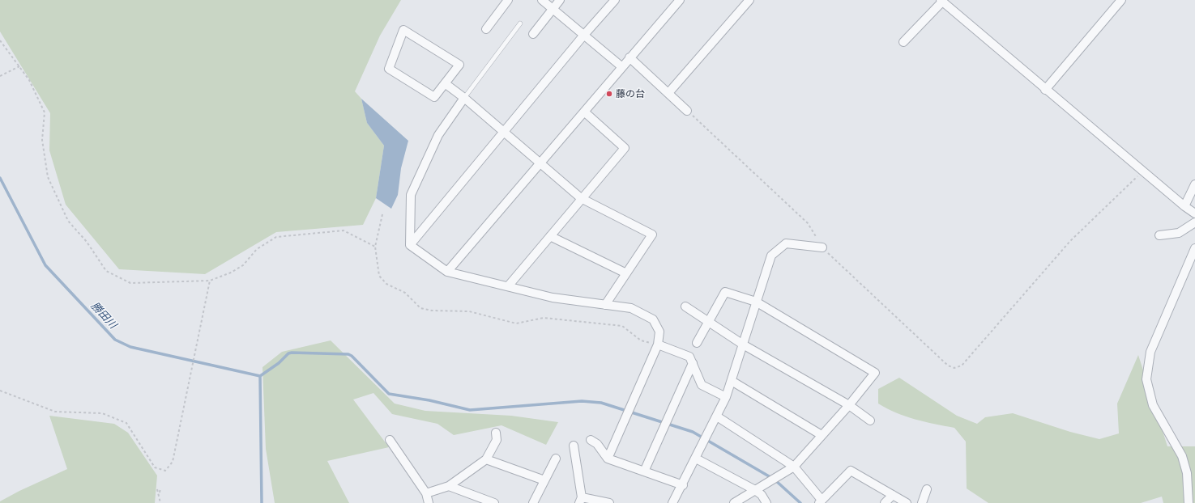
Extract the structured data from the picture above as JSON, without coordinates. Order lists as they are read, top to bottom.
{
  "water": ["勝田川"],
  "places": ["藤の台"]
}
